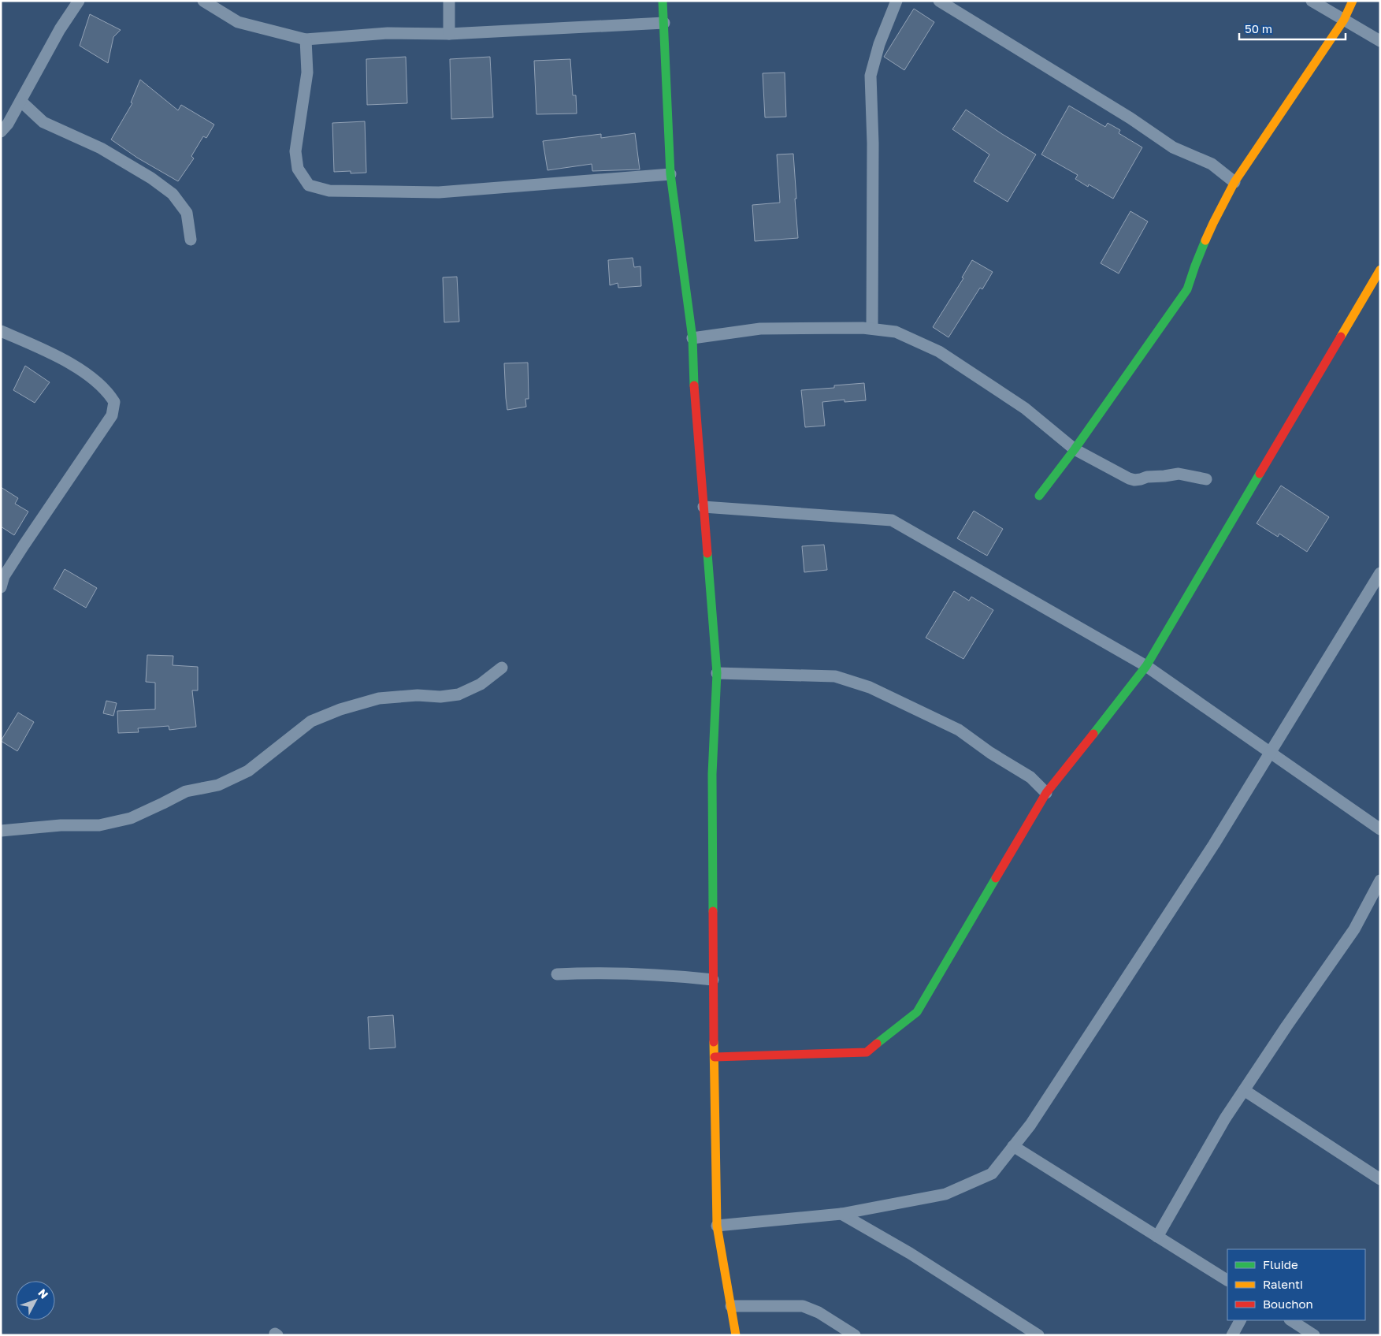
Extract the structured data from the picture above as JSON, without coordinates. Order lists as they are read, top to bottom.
{
  "legend": ["Fluide", "Ralenti", "Bouchon"],
  "scale_bar": "50 m",
  "north": "top right"
}
